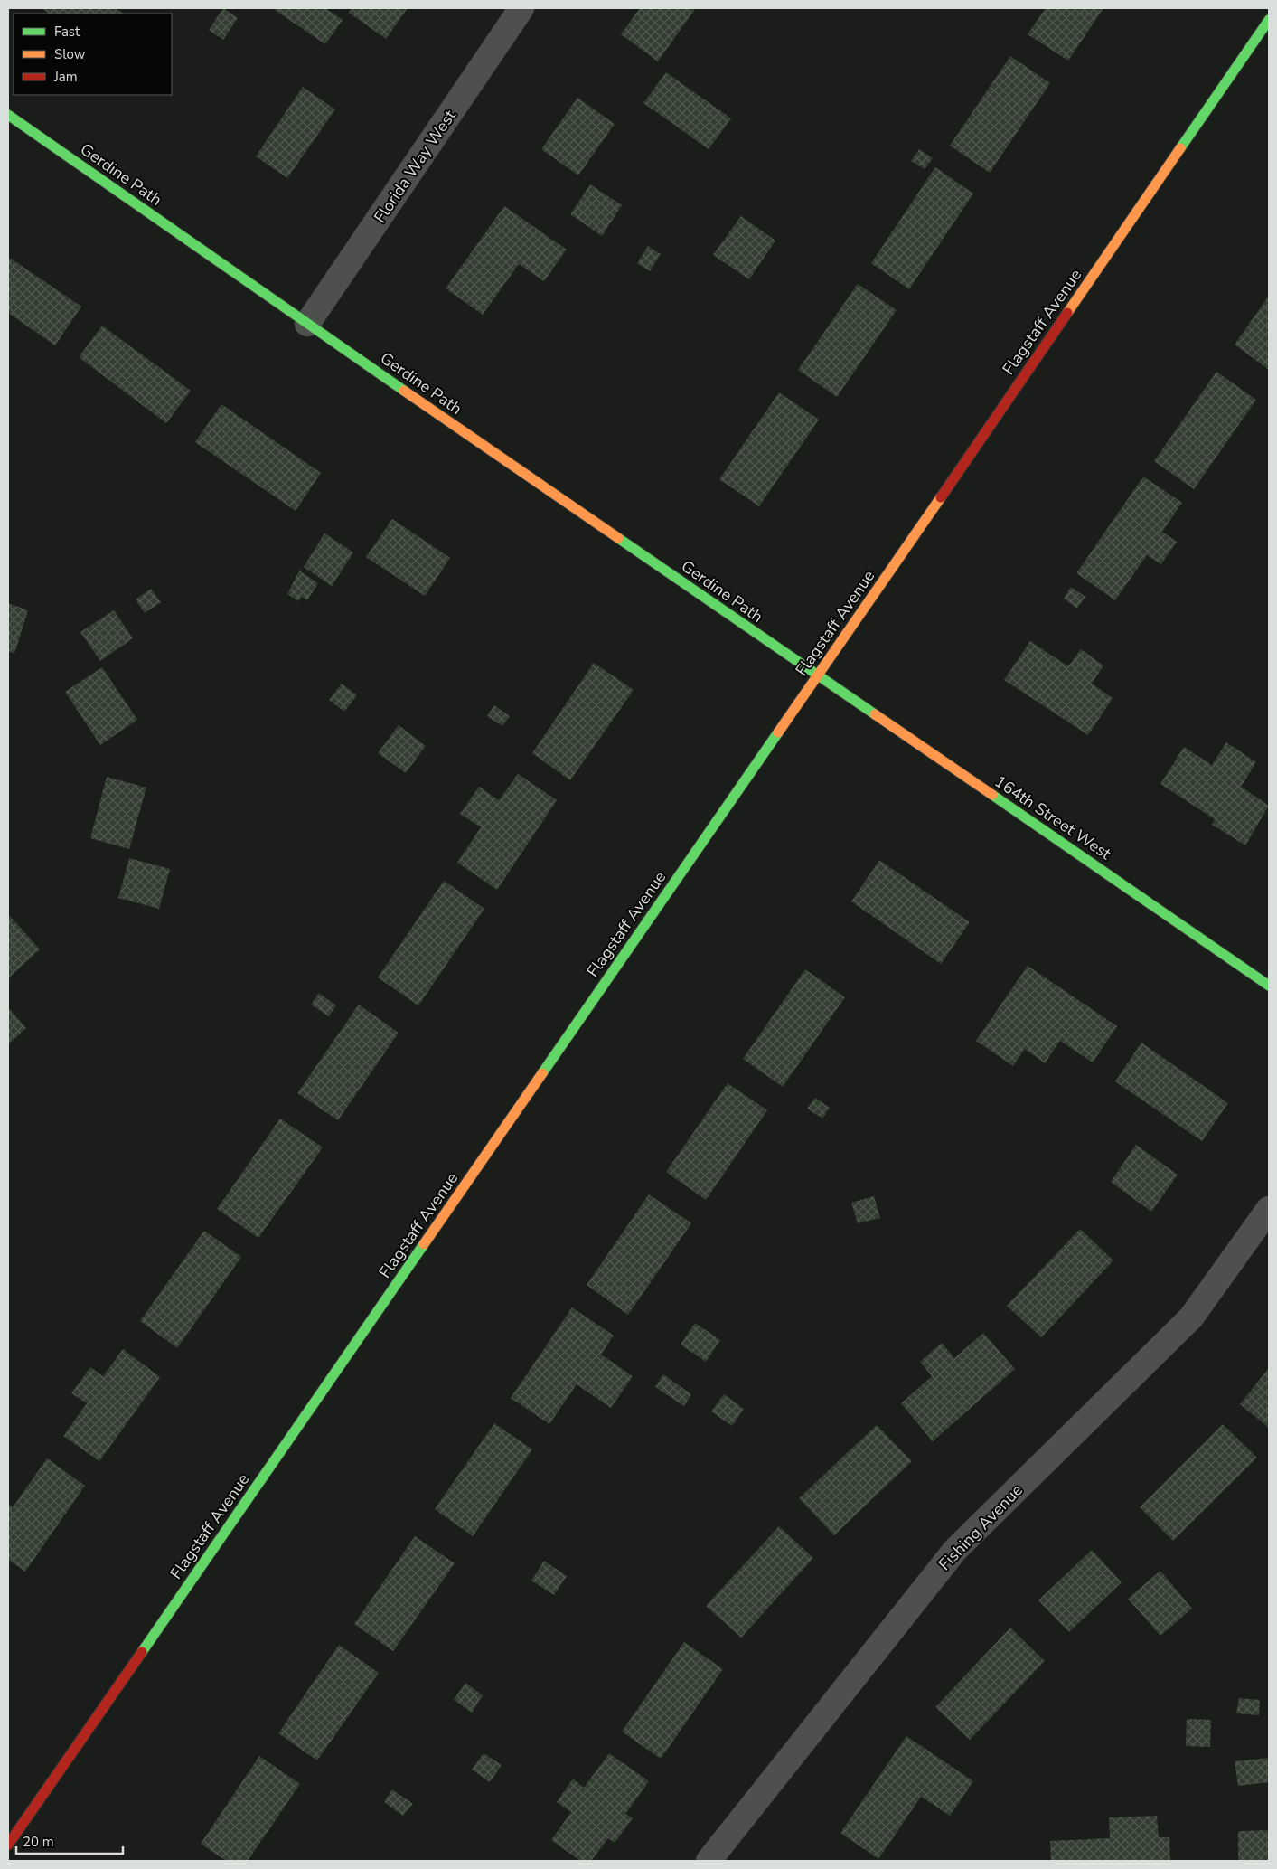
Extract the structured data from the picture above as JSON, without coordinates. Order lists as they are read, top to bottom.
{
  "streets": {
    "street": [
      "Florida Way West",
      "Gerdine Path",
      "Flagstaff Avenue",
      "164th Street West",
      "Fishing Avenue"
    ]
  },
  "crossings": [
    ["Florida Way West", "Gerdine Path"],
    ["Gerdine Path", "Flagstaff Avenue"],
    ["Gerdine Path", "164th Street West"],
    ["Flagstaff Avenue", "164th Street West"]
  ],
  "legend": ["Fast", "Slow", "Jam"],
  "scale_bar": "20 m"
}
